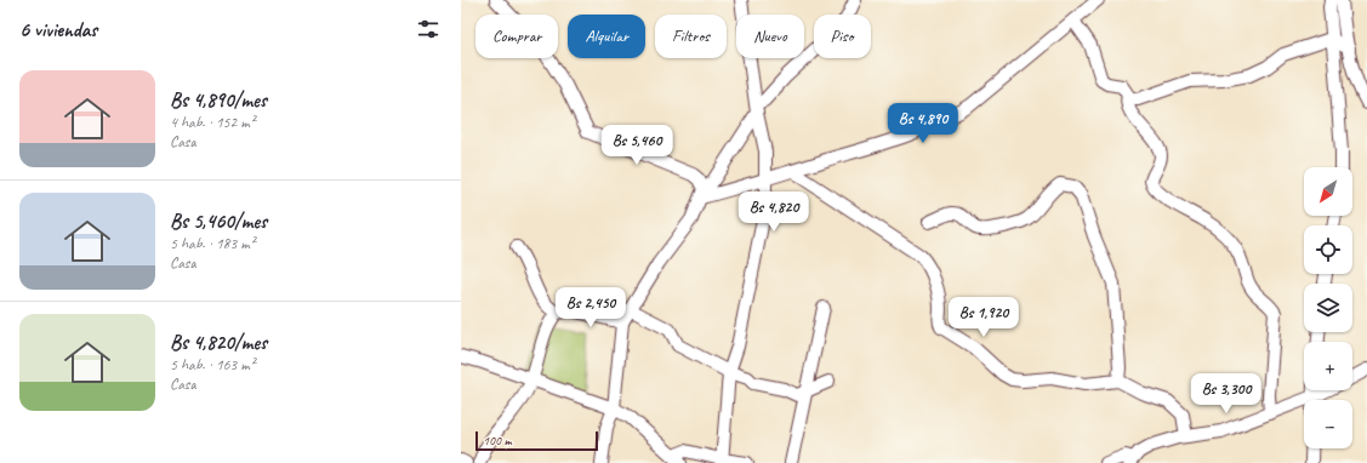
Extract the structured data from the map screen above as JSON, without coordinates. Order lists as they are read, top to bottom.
{
  "scale_bar": "100 m",
  "north": "bottom left",
  "page": {
    "heading": "6 viviendas",
    "chip": [
      "Comprar",
      "Alquilar",
      "Filtros",
      "Nuevo",
      "Piso"
    ],
    "list": [
      {
        "name": "Bs 4,890/mes",
        "note": "4 hab. · 152 m² · Casa"
      },
      {
        "name": "Bs 5,460/mes",
        "note": "5 hab. · 183 m² · Casa"
      },
      {
        "name": "Bs 4,820/mes",
        "note": "5 hab. · 163 m² · Casa"
      }
    ],
    "price": [
      "Bs 4,890",
      "Bs 5,460",
      "Bs 4,820",
      "Bs 2,450",
      "Bs 1,920",
      "Bs 3,300"
    ],
    "map_buttons": ["+", "−"],
    "scale": "100 m"
  }
}
